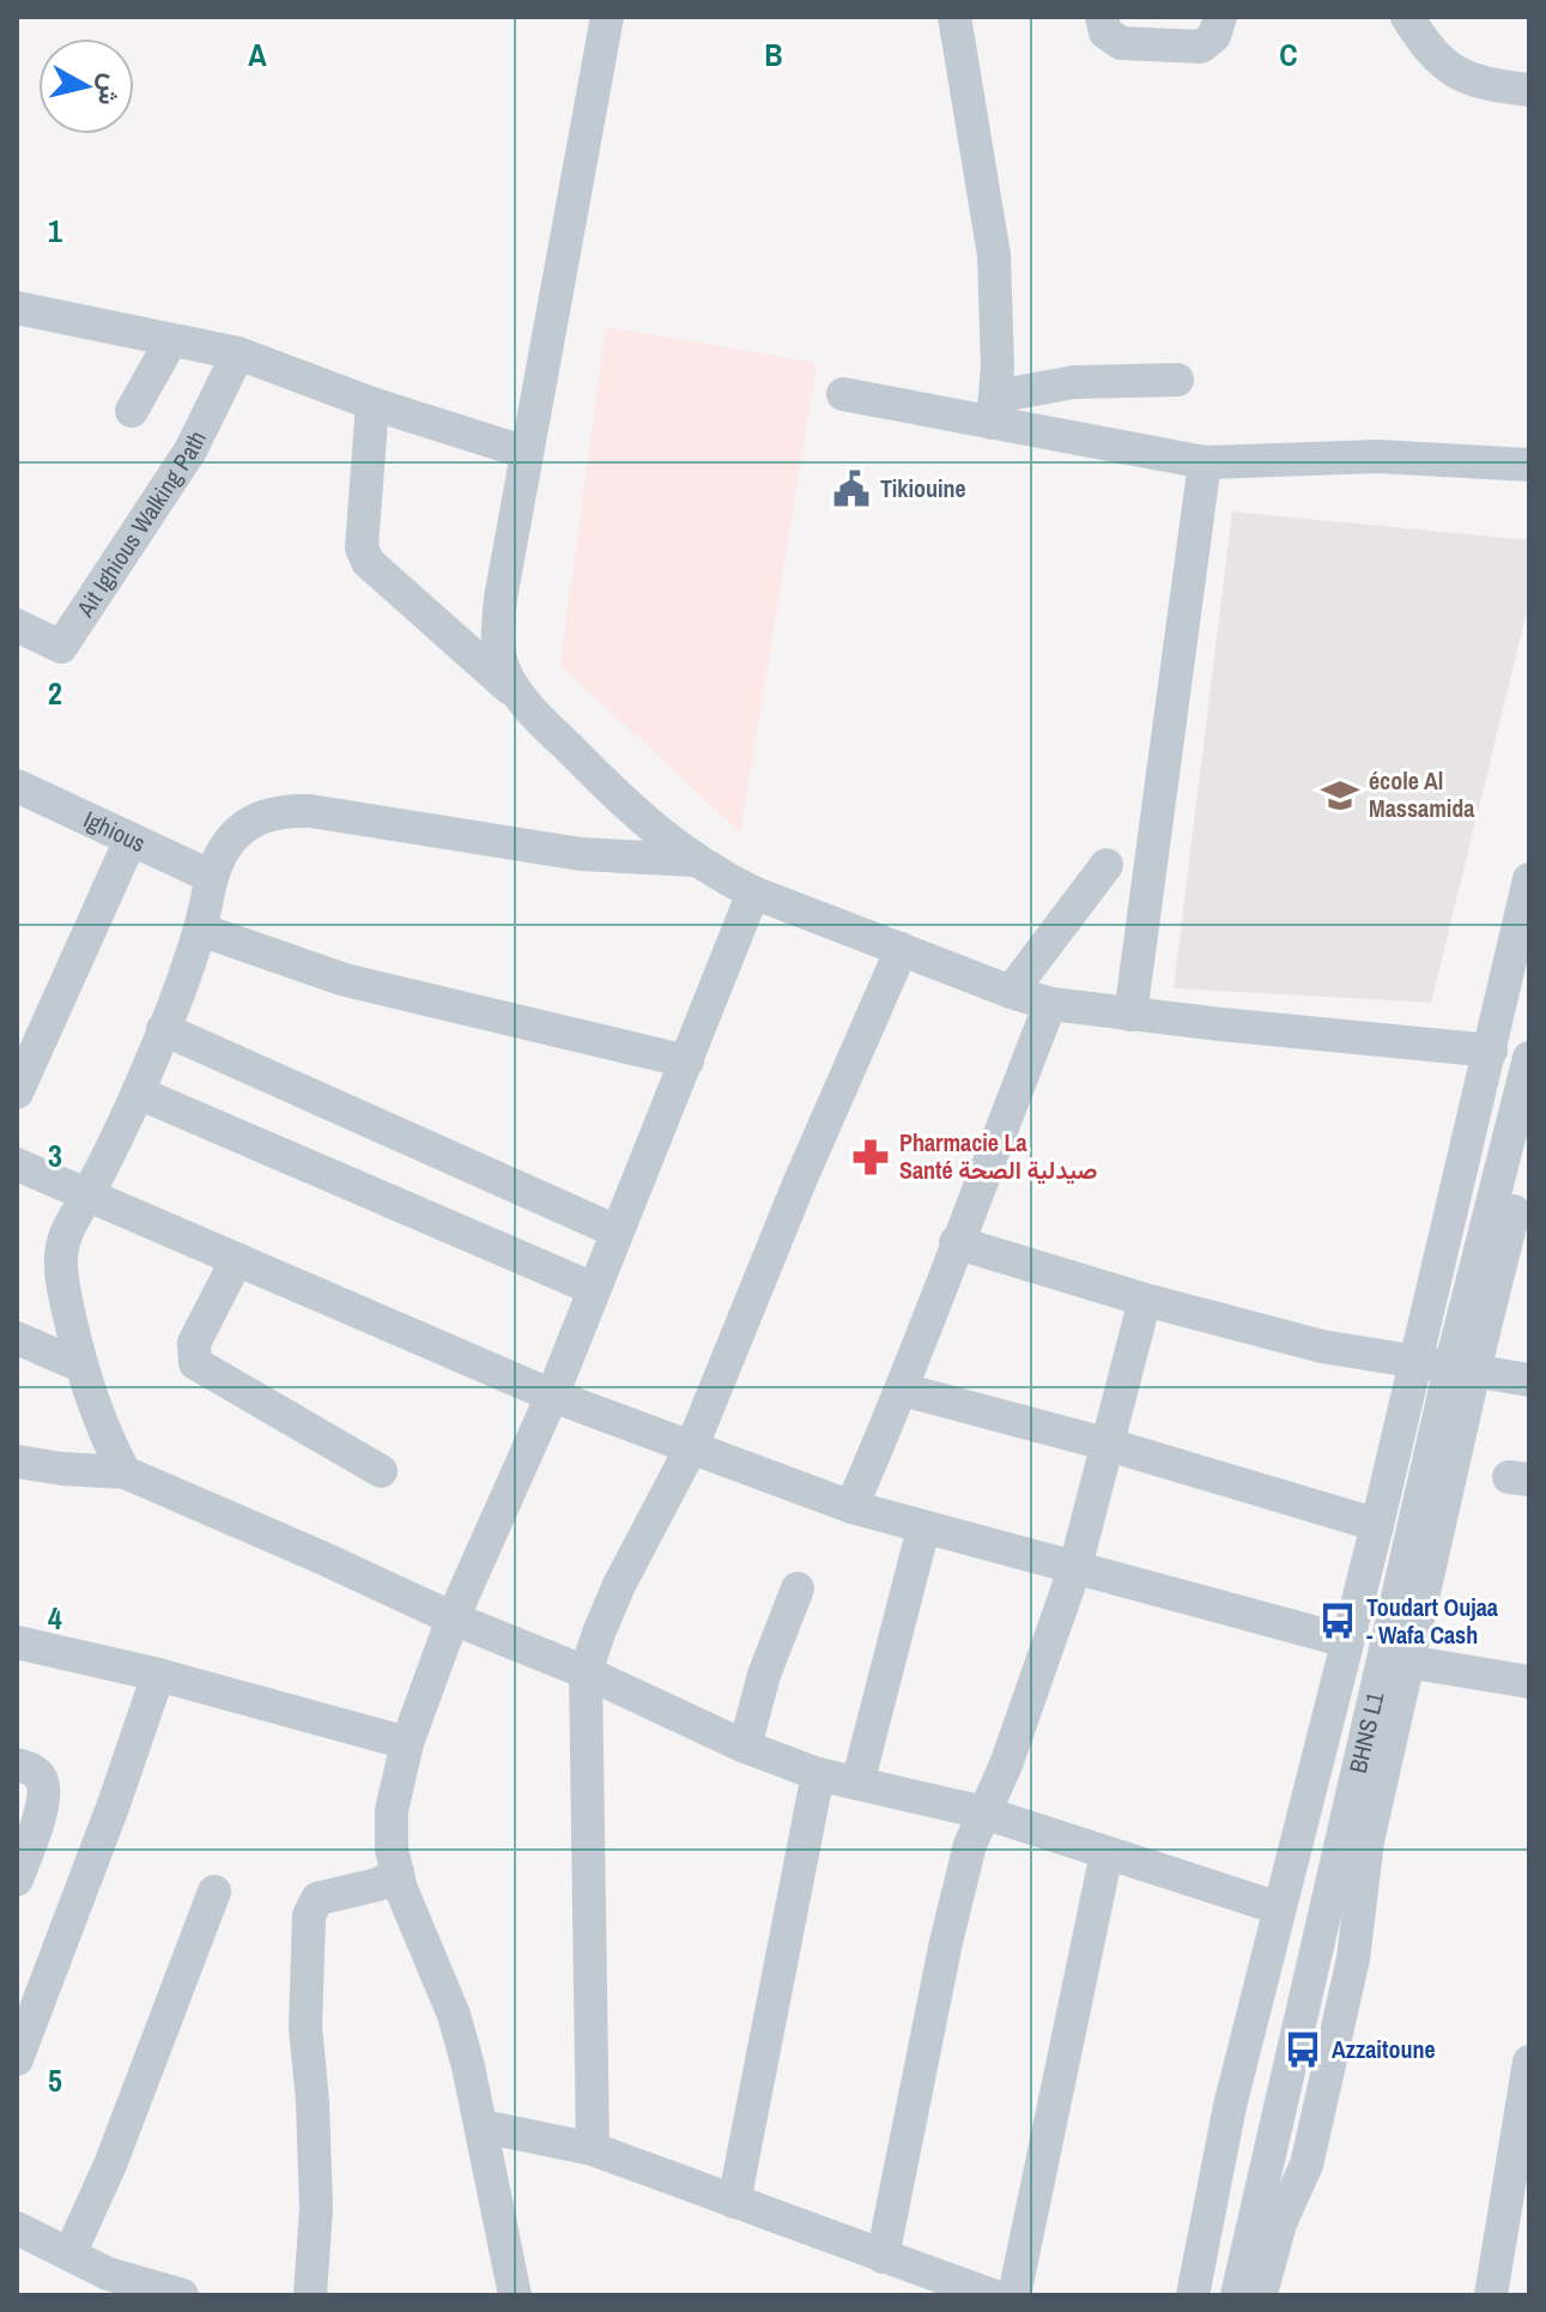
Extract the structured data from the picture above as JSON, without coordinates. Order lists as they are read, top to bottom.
{
  "streets": {
    "street": ["Ait Ighious Walking Path", "Ighious", "BHNS L1"]
  },
  "places": {
    "public building": ["Tikiouine"],
    "school or university": ["école Al Massamida"],
    "pharmacy": ["Pharmacie La Santé صيدلية الصحة"],
    "bus stop": ["Toudart Oujaa - Wafa Cash", "Azzaitoune"]
  },
  "north": "right",
  "grid": {
    "columns": ["A", "B", "C"],
    "rows": [
      "1",
      "2",
      "3",
      "4",
      "5"
    ]
  }
}
